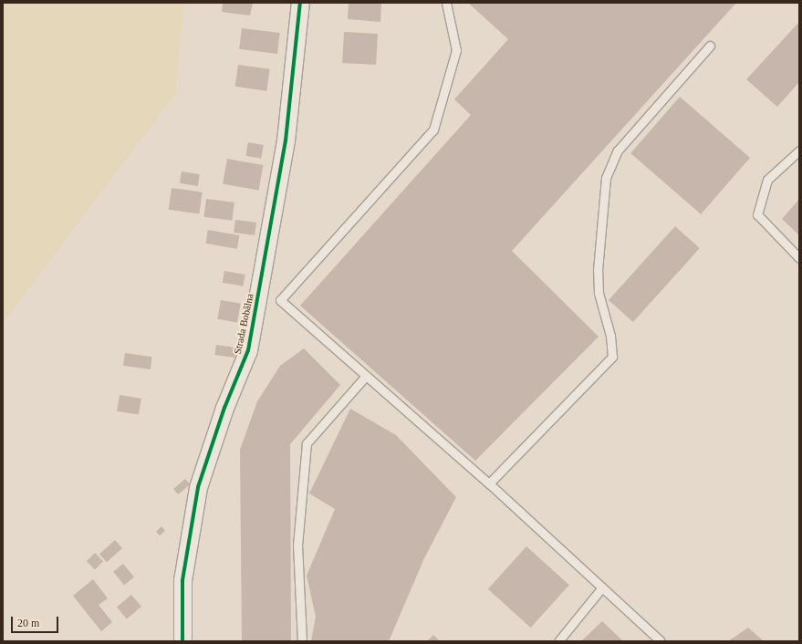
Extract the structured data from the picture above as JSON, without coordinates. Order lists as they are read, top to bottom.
{
  "streets": {
    "street": ["Strada Bobâlna"]
  },
  "scale_bar": "20 m"
}
